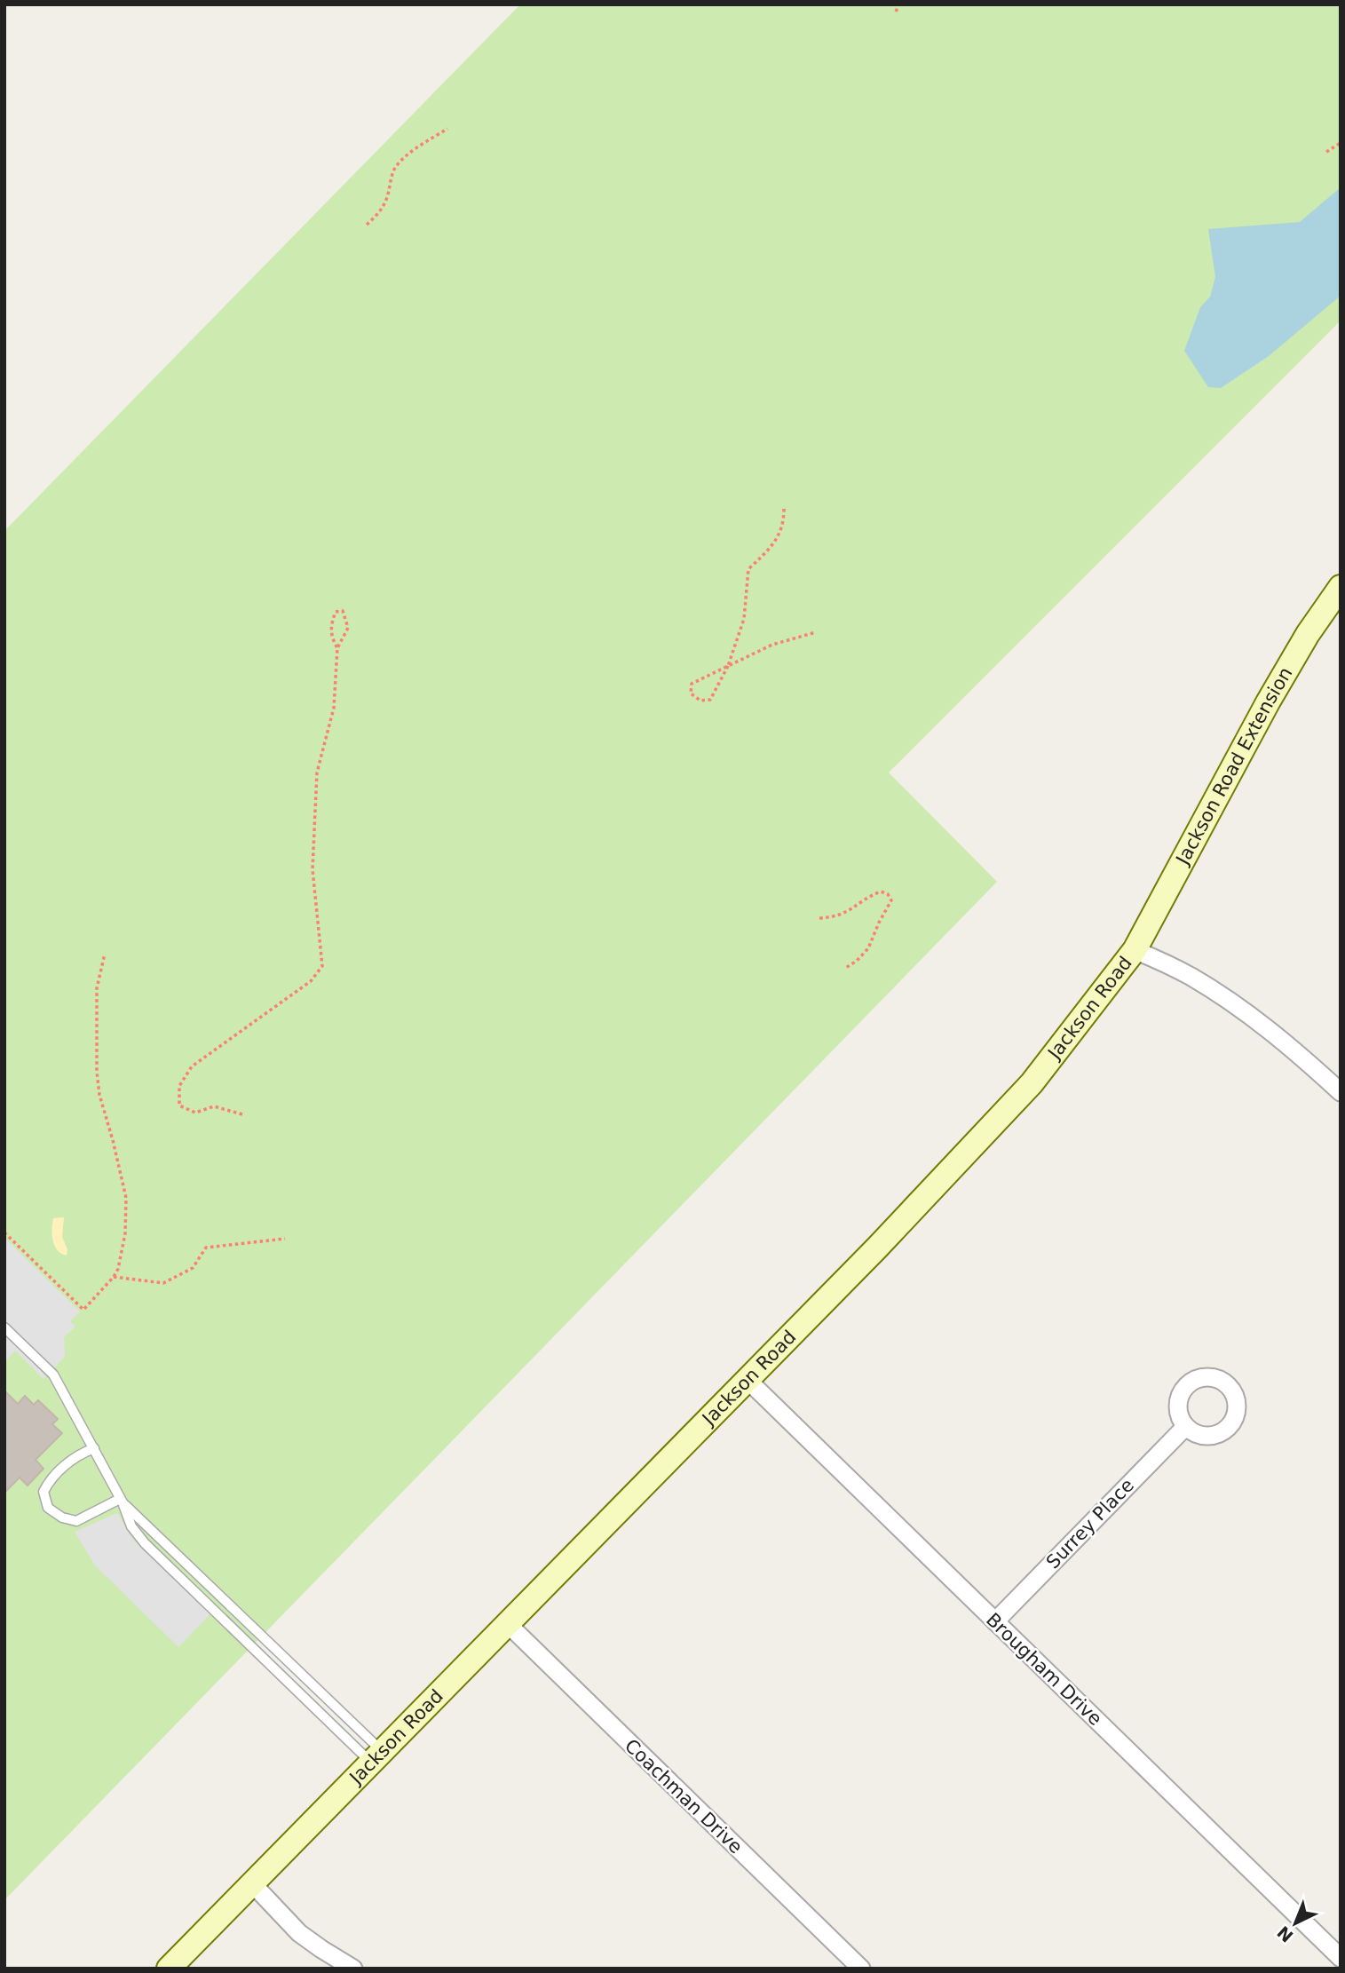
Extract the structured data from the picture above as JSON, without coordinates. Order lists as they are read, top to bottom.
{
  "streets": {
    "street": [
      "Jackson Road Extension",
      "Jackson Road",
      "Surrey Place",
      "Brougham Drive",
      "Coachman Drive"
    ]
  },
  "crossings": [
    ["Jackson Road Extension", "Jackson Road"],
    ["Jackson Road", "Brougham Drive"],
    ["Jackson Road", "Coachman Drive"],
    ["Surrey Place", "Brougham Drive"]
  ],
  "north": "bottom left"
}
